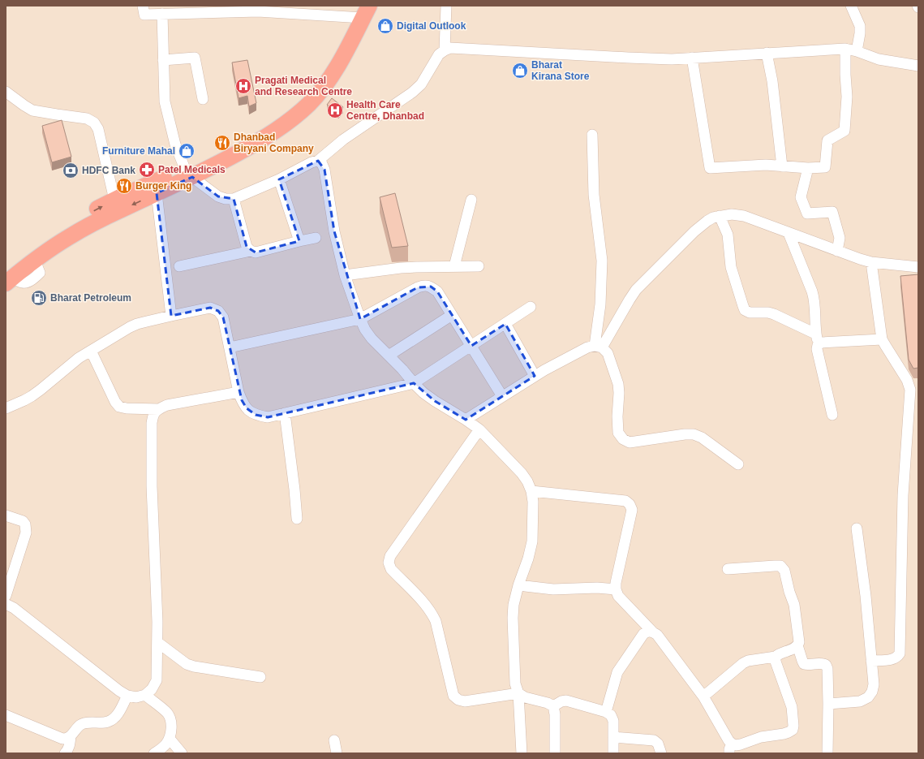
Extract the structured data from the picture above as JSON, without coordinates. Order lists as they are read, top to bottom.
{
  "places": {
    "shop": ["Digital Outlook", "Bharat Kirana Store", "Furniture Mahal"],
    "hospital": ["Pragati Medical and Research Centre", "Health Care Centre, Dhanbad"],
    "restaurant": ["Dhanbad Biryani Company", "Burger King"],
    "pharmacy": ["Patel Medicals"],
    "bank": ["HDFC Bank"],
    "fuel station": ["Bharat Petroleum"]
  }
}
